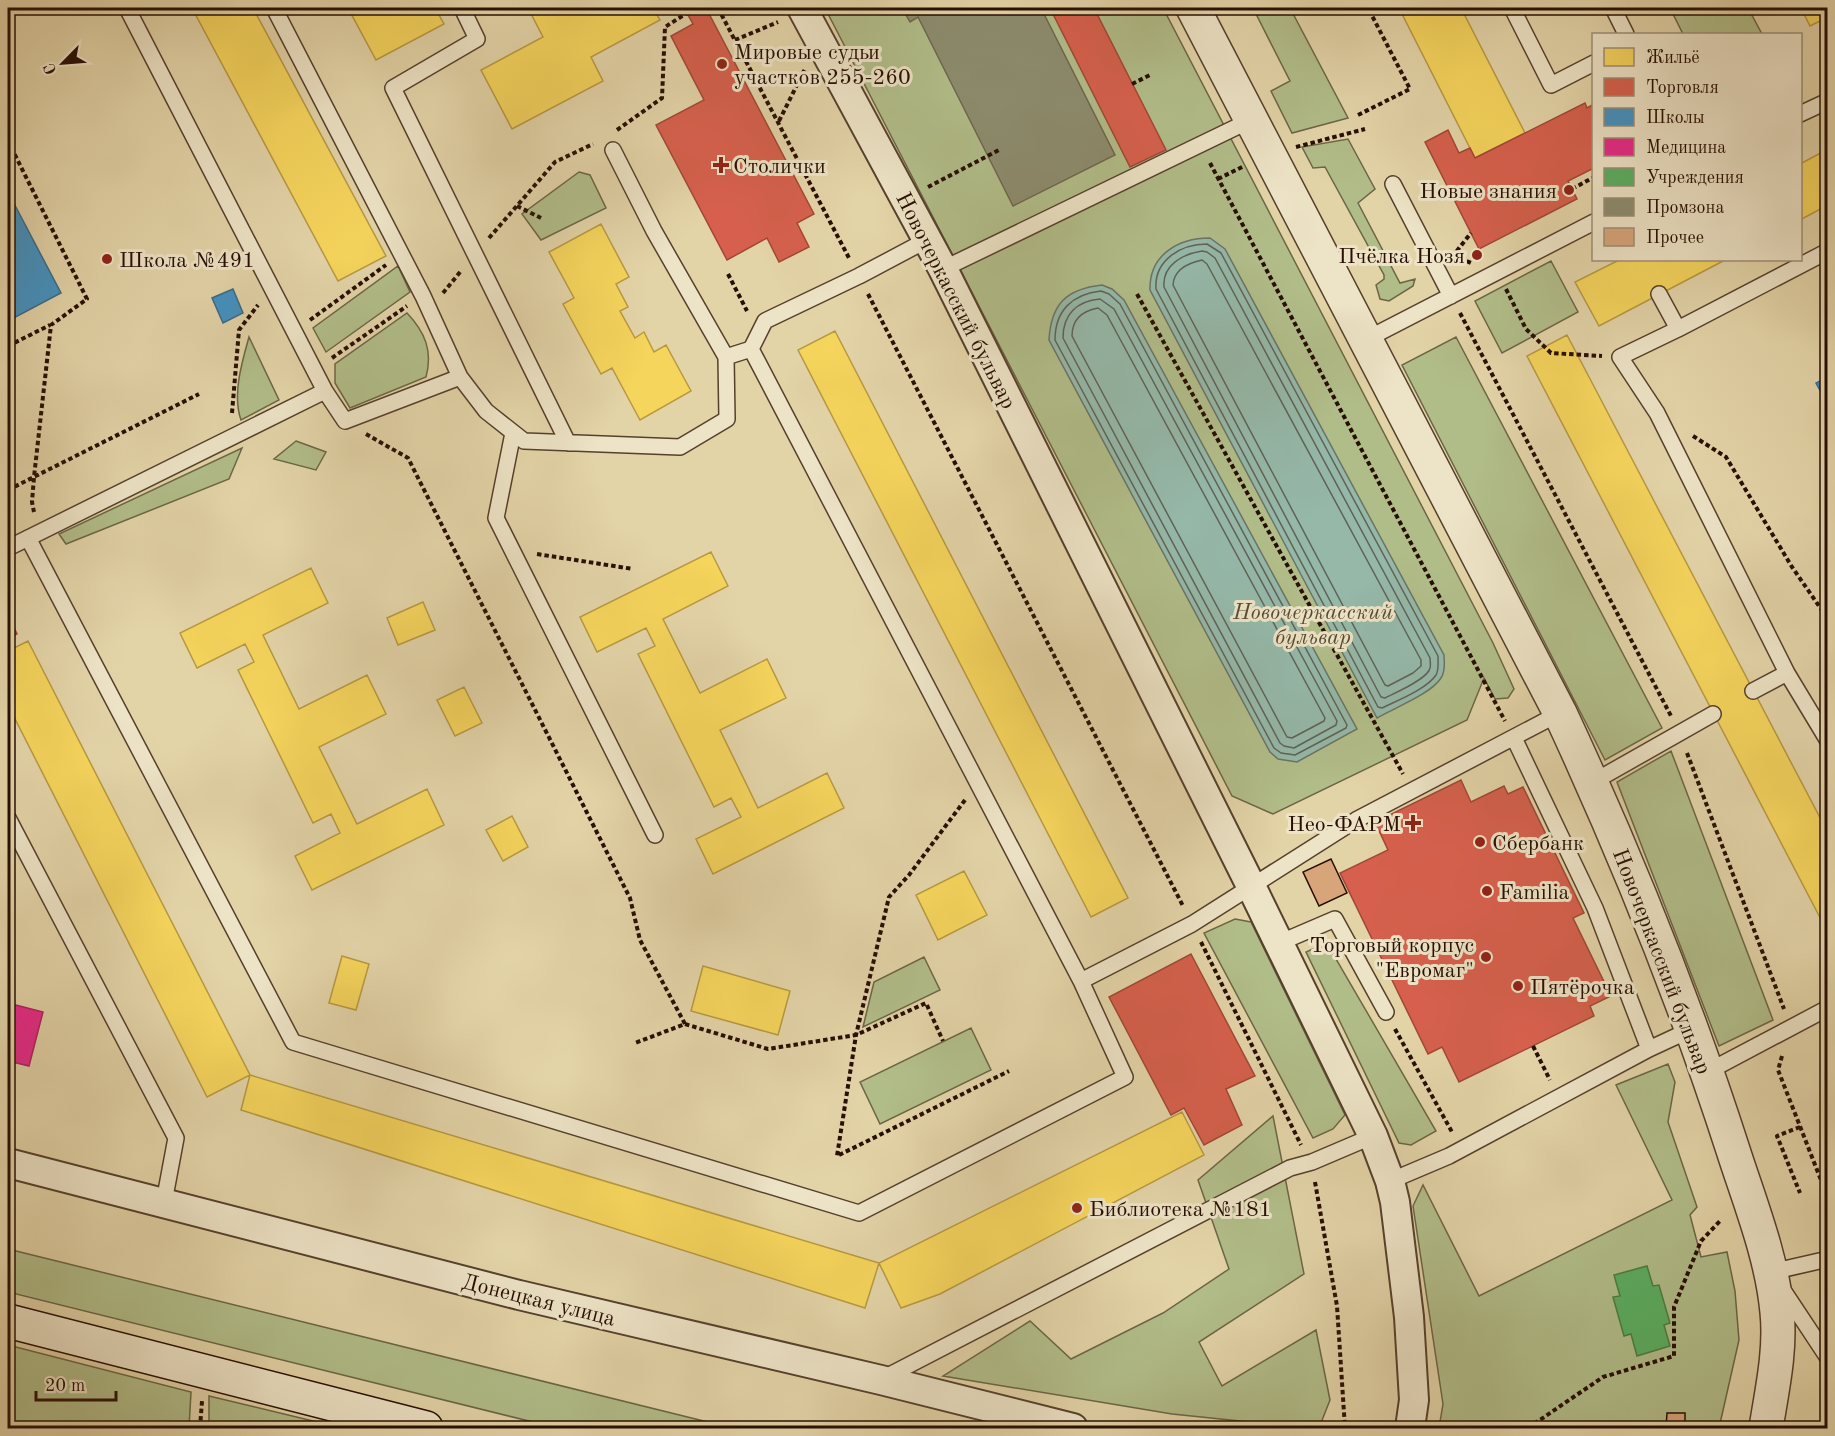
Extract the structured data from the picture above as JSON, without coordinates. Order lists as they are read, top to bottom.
{
  "streets": {
    "street": ["Новочеркасский бульвар", "Донецкая улица"]
  },
  "parks": ["Новочеркасский бульвар"],
  "places": {
    "other": [
      "Мировые судьи участков 255-260",
      "Новые знания",
      "Пчёлка Нозя",
      "Школа №491",
      "Сбербанк",
      "Familia",
      "Торговый корпус \"Евромаг\"",
      "Пятёрочка",
      "Библиотека №181"
    ],
    "health": ["Столички", "Нео-ФАРМ"]
  },
  "legend": [
    "Жильё",
    "Торговля",
    "Школы",
    "Медицина",
    "Учреждения",
    "Промзона",
    "Прочее"
  ],
  "scale_bar": "20 m",
  "north": "bottom left"
}
